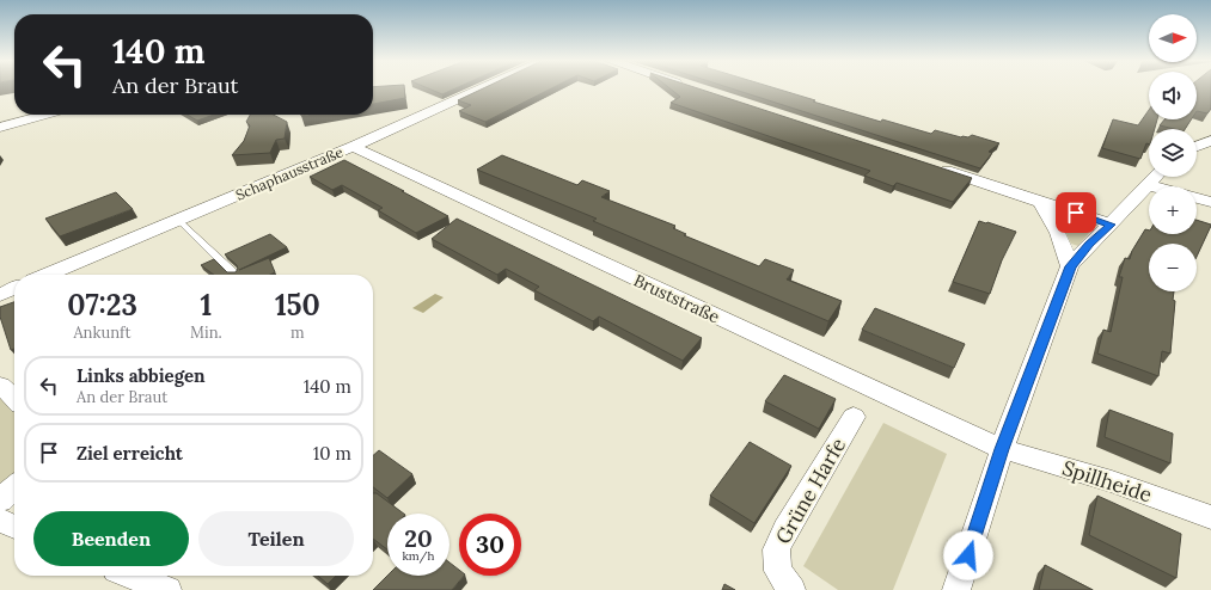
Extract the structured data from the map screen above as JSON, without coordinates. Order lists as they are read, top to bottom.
{
  "streets": {
    "street": [
      "Schaphausstraße",
      "Bruststraße",
      "Spillheide",
      "Grüne Harfe"
    ]
  },
  "crossings": [
    ["Schaphausstraße", "Bruststraße"],
    ["Bruststraße", "Spillheide"]
  ],
  "north": "right",
  "page": {
    "map_buttons": ["+", "−"],
    "turn": ["140 m", "An der Braut"],
    "eta": [
      "07:23",
      "Ankunft",
      "1",
      "Min.",
      "150",
      "m"
    ],
    "list": [
      {
        "name": "Links abbiegen",
        "note": "An der Braut",
        "value": "140 m"
      },
      {
        "name": "Ziel erreicht",
        "value": "10 m"
      }
    ],
    "buttons": ["Beenden", "Teilen"],
    "speed": "20 km/h",
    "limit": "30"
  }
}
